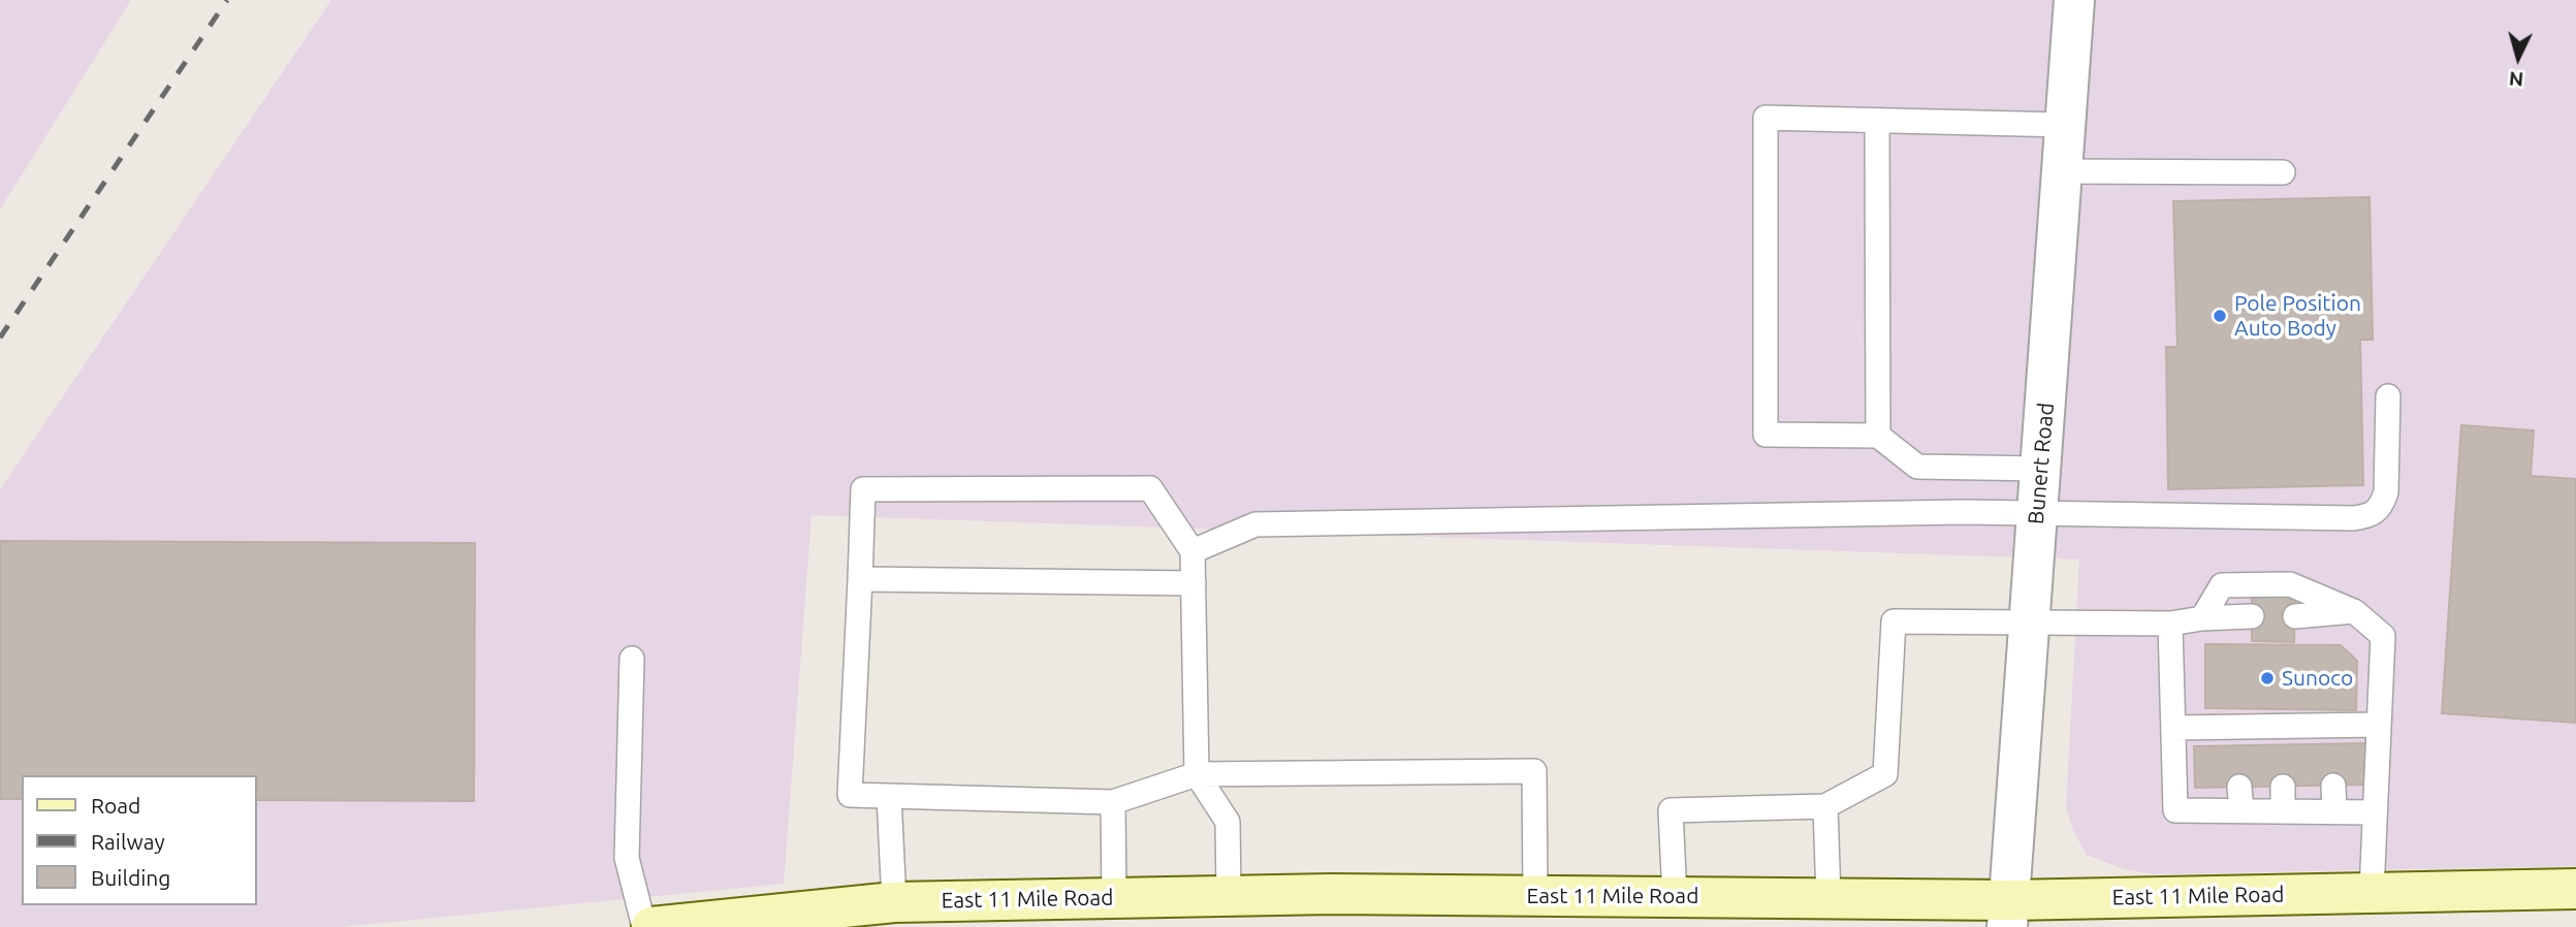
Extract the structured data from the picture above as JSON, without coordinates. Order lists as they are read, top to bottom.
{
  "streets": {
    "main road": ["East 11 Mile Road"],
    "street": ["Bunert Road"]
  },
  "crossings": [
    ["Bunert Road", "East 11 Mile Road"]
  ],
  "places": ["Pole Position Auto Body", "Sunoco"],
  "legend": ["Road", "Railway", "Building"],
  "north": "bottom"
}
